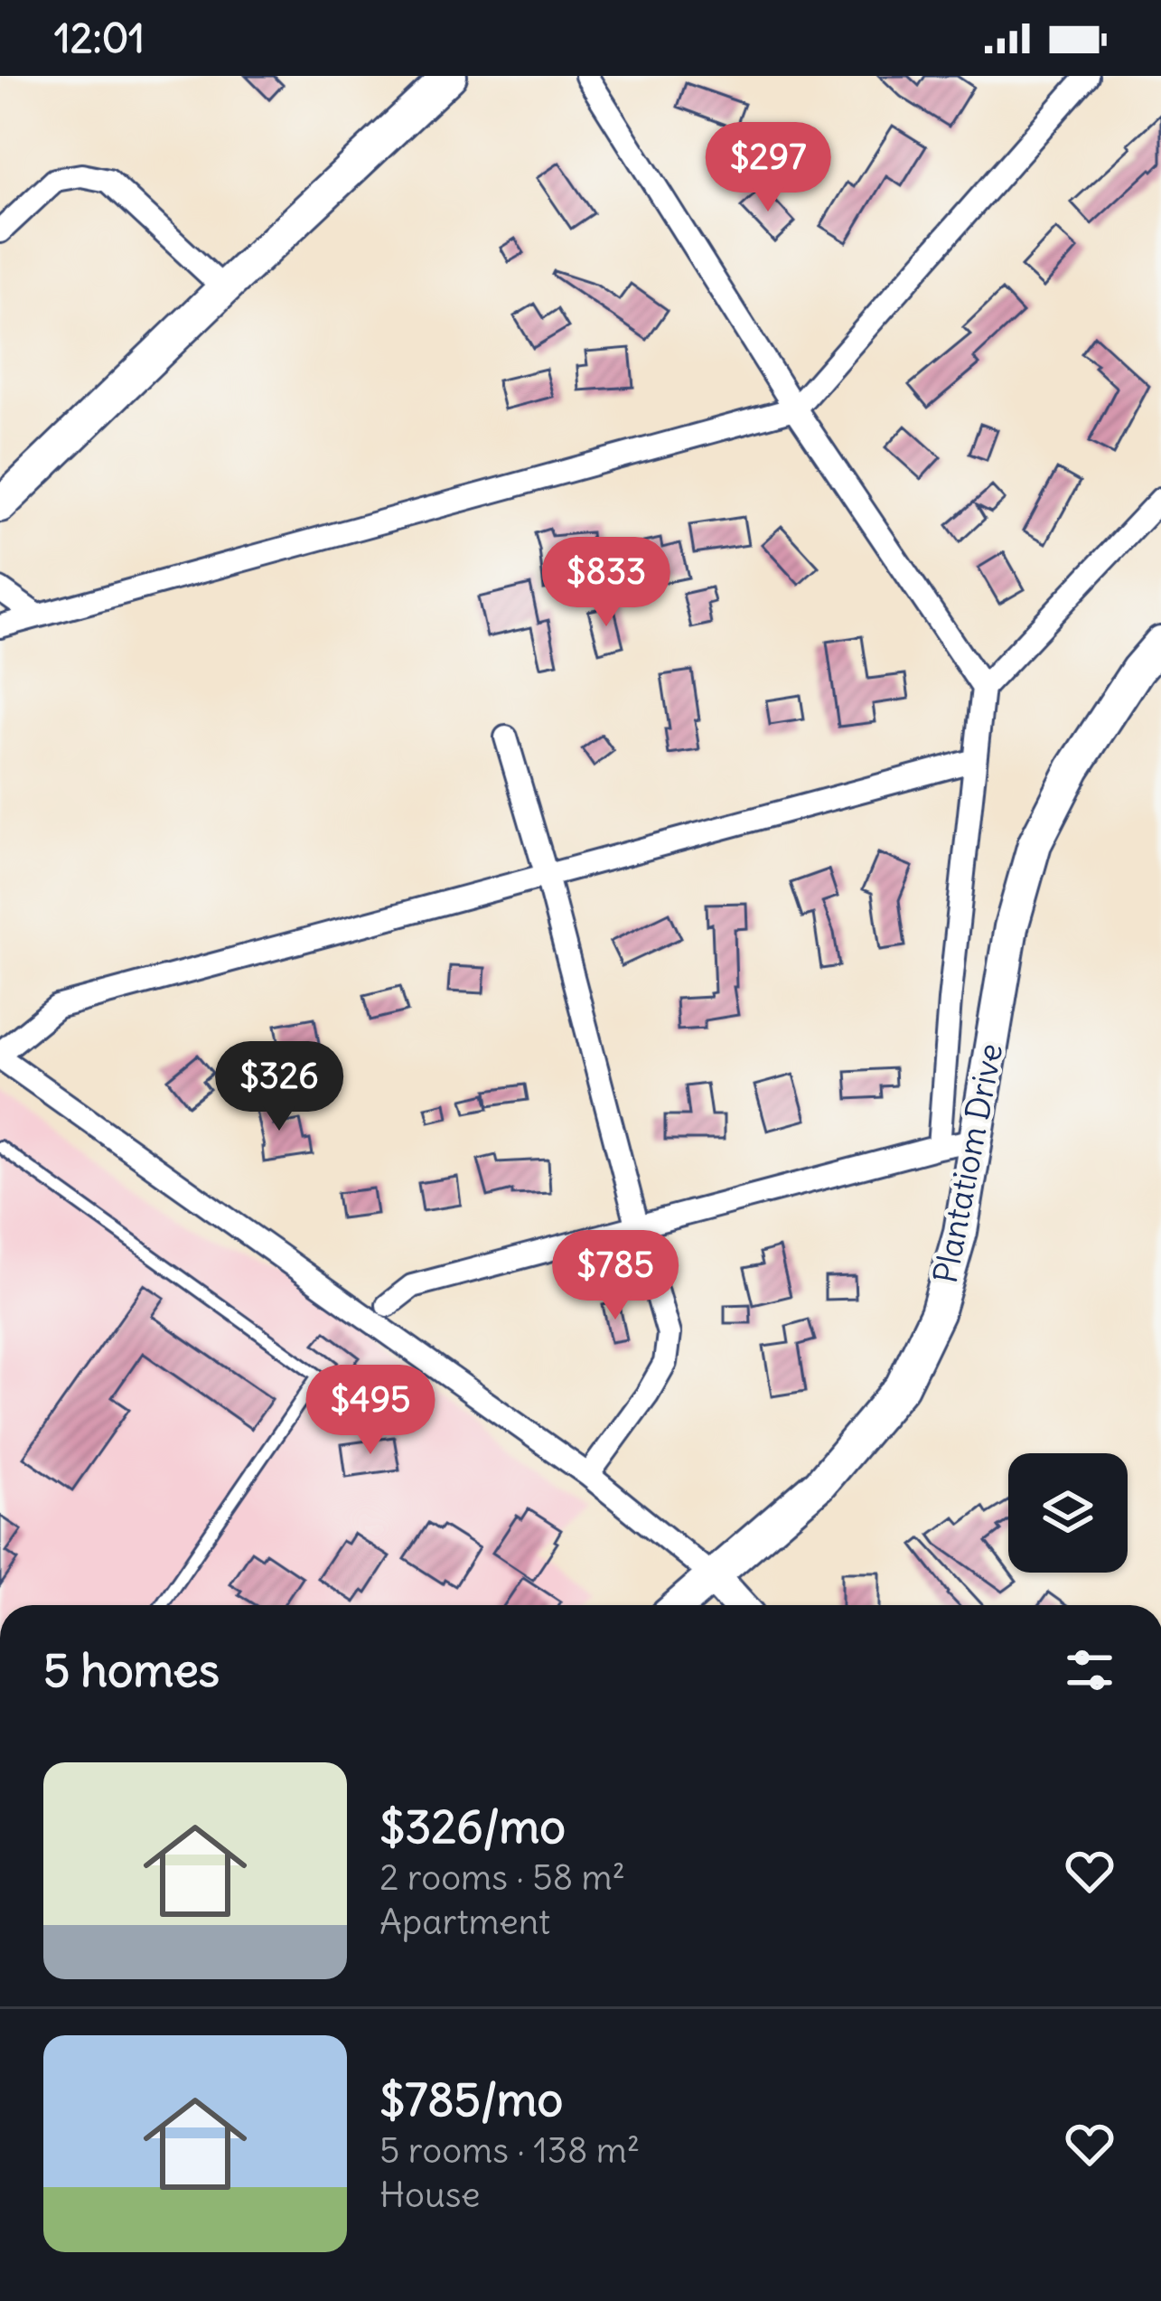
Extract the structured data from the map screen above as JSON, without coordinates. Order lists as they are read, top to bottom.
{
  "streets": {
    "street": ["Plantatiom Drive"]
  },
  "page": {
    "status": "12:01",
    "price": [
      "$297",
      "$833",
      "$326",
      "$785",
      "$495"
    ],
    "heading": "5 homes",
    "list": [
      {
        "name": "$326/mo",
        "note": "2 rooms · 58 m² · Apartment"
      },
      {
        "name": "$785/mo",
        "note": "5 rooms · 138 m² · House"
      }
    ]
  }
}
